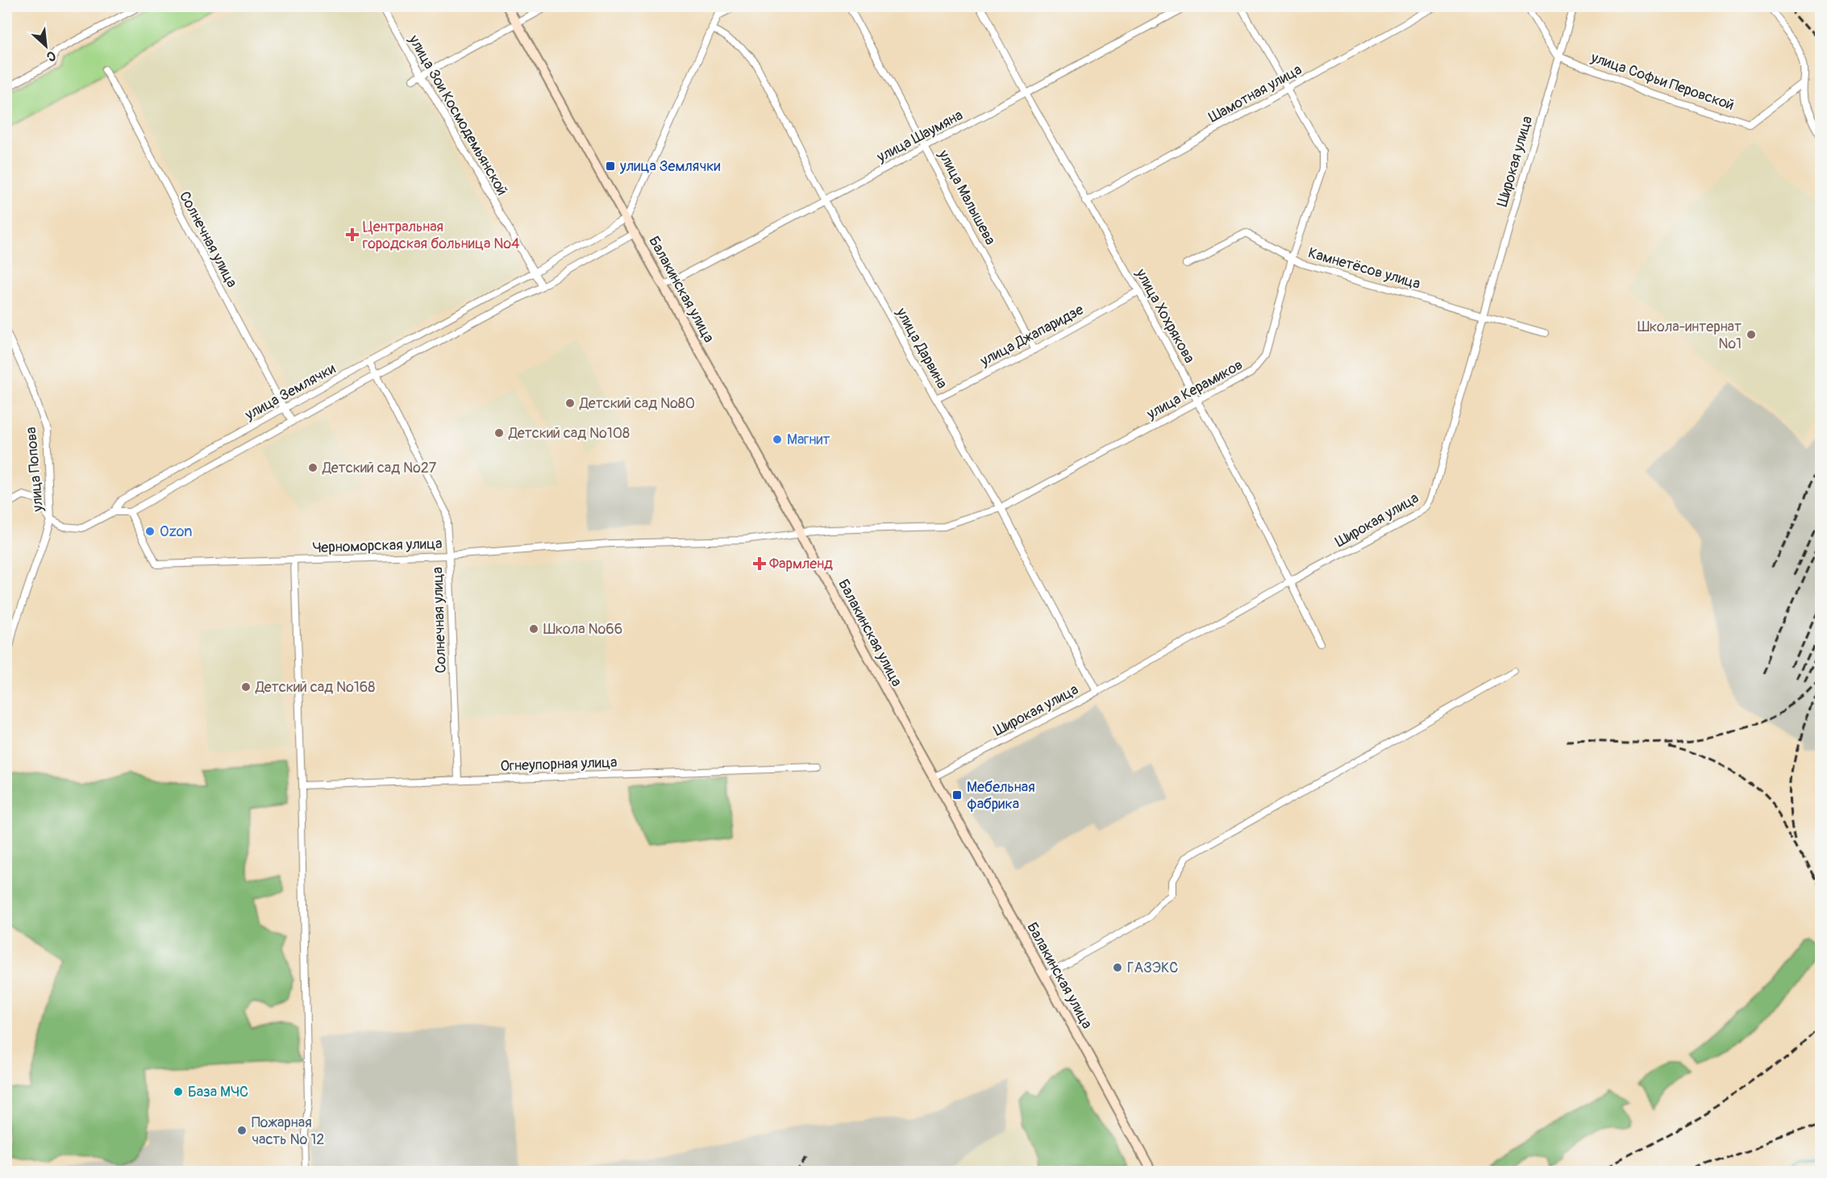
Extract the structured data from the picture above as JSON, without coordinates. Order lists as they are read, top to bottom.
{
  "streets": {
    "main road": ["Балакинская улица"],
    "street": [
      "улица Софьи Перовской",
      "Шамотная улица",
      "улица Зои Космодемьянской",
      "улица Шаумяна",
      "Широкая улица",
      "улица Малышева",
      "Солнечная улица",
      "Камнетёсов улица",
      "улица Хохрякова",
      "улица Джапаридзе",
      "улица Дарвина",
      "улица Керамиков",
      "улица Землячки",
      "улица Попова",
      "Черноморская улица",
      "Огнеупорная улица"
    ]
  },
  "crossings": [
    ["улица Софьи Перовской", "Широкая улица"],
    ["Шамотная улица", "улица Хохрякова"],
    ["Шамотная улица", "улица Керамиков"],
    ["улица Зои Космодемьянской", "улица Землячки"],
    ["улица Шаумяна", "улица Малышева"],
    ["улица Шаумяна", "Балакинская улица"],
    ["улица Шаумяна", "улица Хохрякова"],
    ["улица Шаумяна", "улица Дарвина"],
    ["Широкая улица", "Камнетёсов улица"],
    ["Широкая улица", "Балакинская улица"],
    ["Широкая улица", "улица Хохрякова"],
    ["Широкая улица", "улица Дарвина"],
    ["улица Малышева", "улица Джапаридзе"],
    ["Солнечная улица", "улица Землячки"],
    ["Солнечная улица", "Черноморская улица"],
    ["Солнечная улица", "Огнеупорная улица"],
    ["Камнетёсов улица", "улица Керамиков"],
    ["Балакинская улица", "улица Керамиков"],
    ["Балакинская улица", "улица Землячки"],
    ["Балакинская улица", "Черноморская улица"],
    ["улица Хохрякова", "улица Джапаридзе"],
    ["улица Хохрякова", "улица Керамиков"],
    ["улица Джапаридзе", "улица Дарвина"],
    ["улица Дарвина", "улица Керамиков"],
    ["улица Керамиков", "Черноморская улица"],
    ["улица Землячки", "Черноморская улица"]
  ],
  "places": {
    "transit": ["улица Землячки", "Мебельная фабрика"],
    "health": ["Центральная городская больница №4", "Фармленд"],
    "other": [
      "Школа-интернат №1",
      "Детский сад №80",
      "Детский сад №108",
      "Магнит",
      "Детский сад №27",
      "Ozon",
      "Школа №66",
      "Детский сад №168",
      "ГАЗЭКС",
      "База МЧС",
      "Пожарная часть № 12"
    ]
  },
  "north": "bottom right"
}
